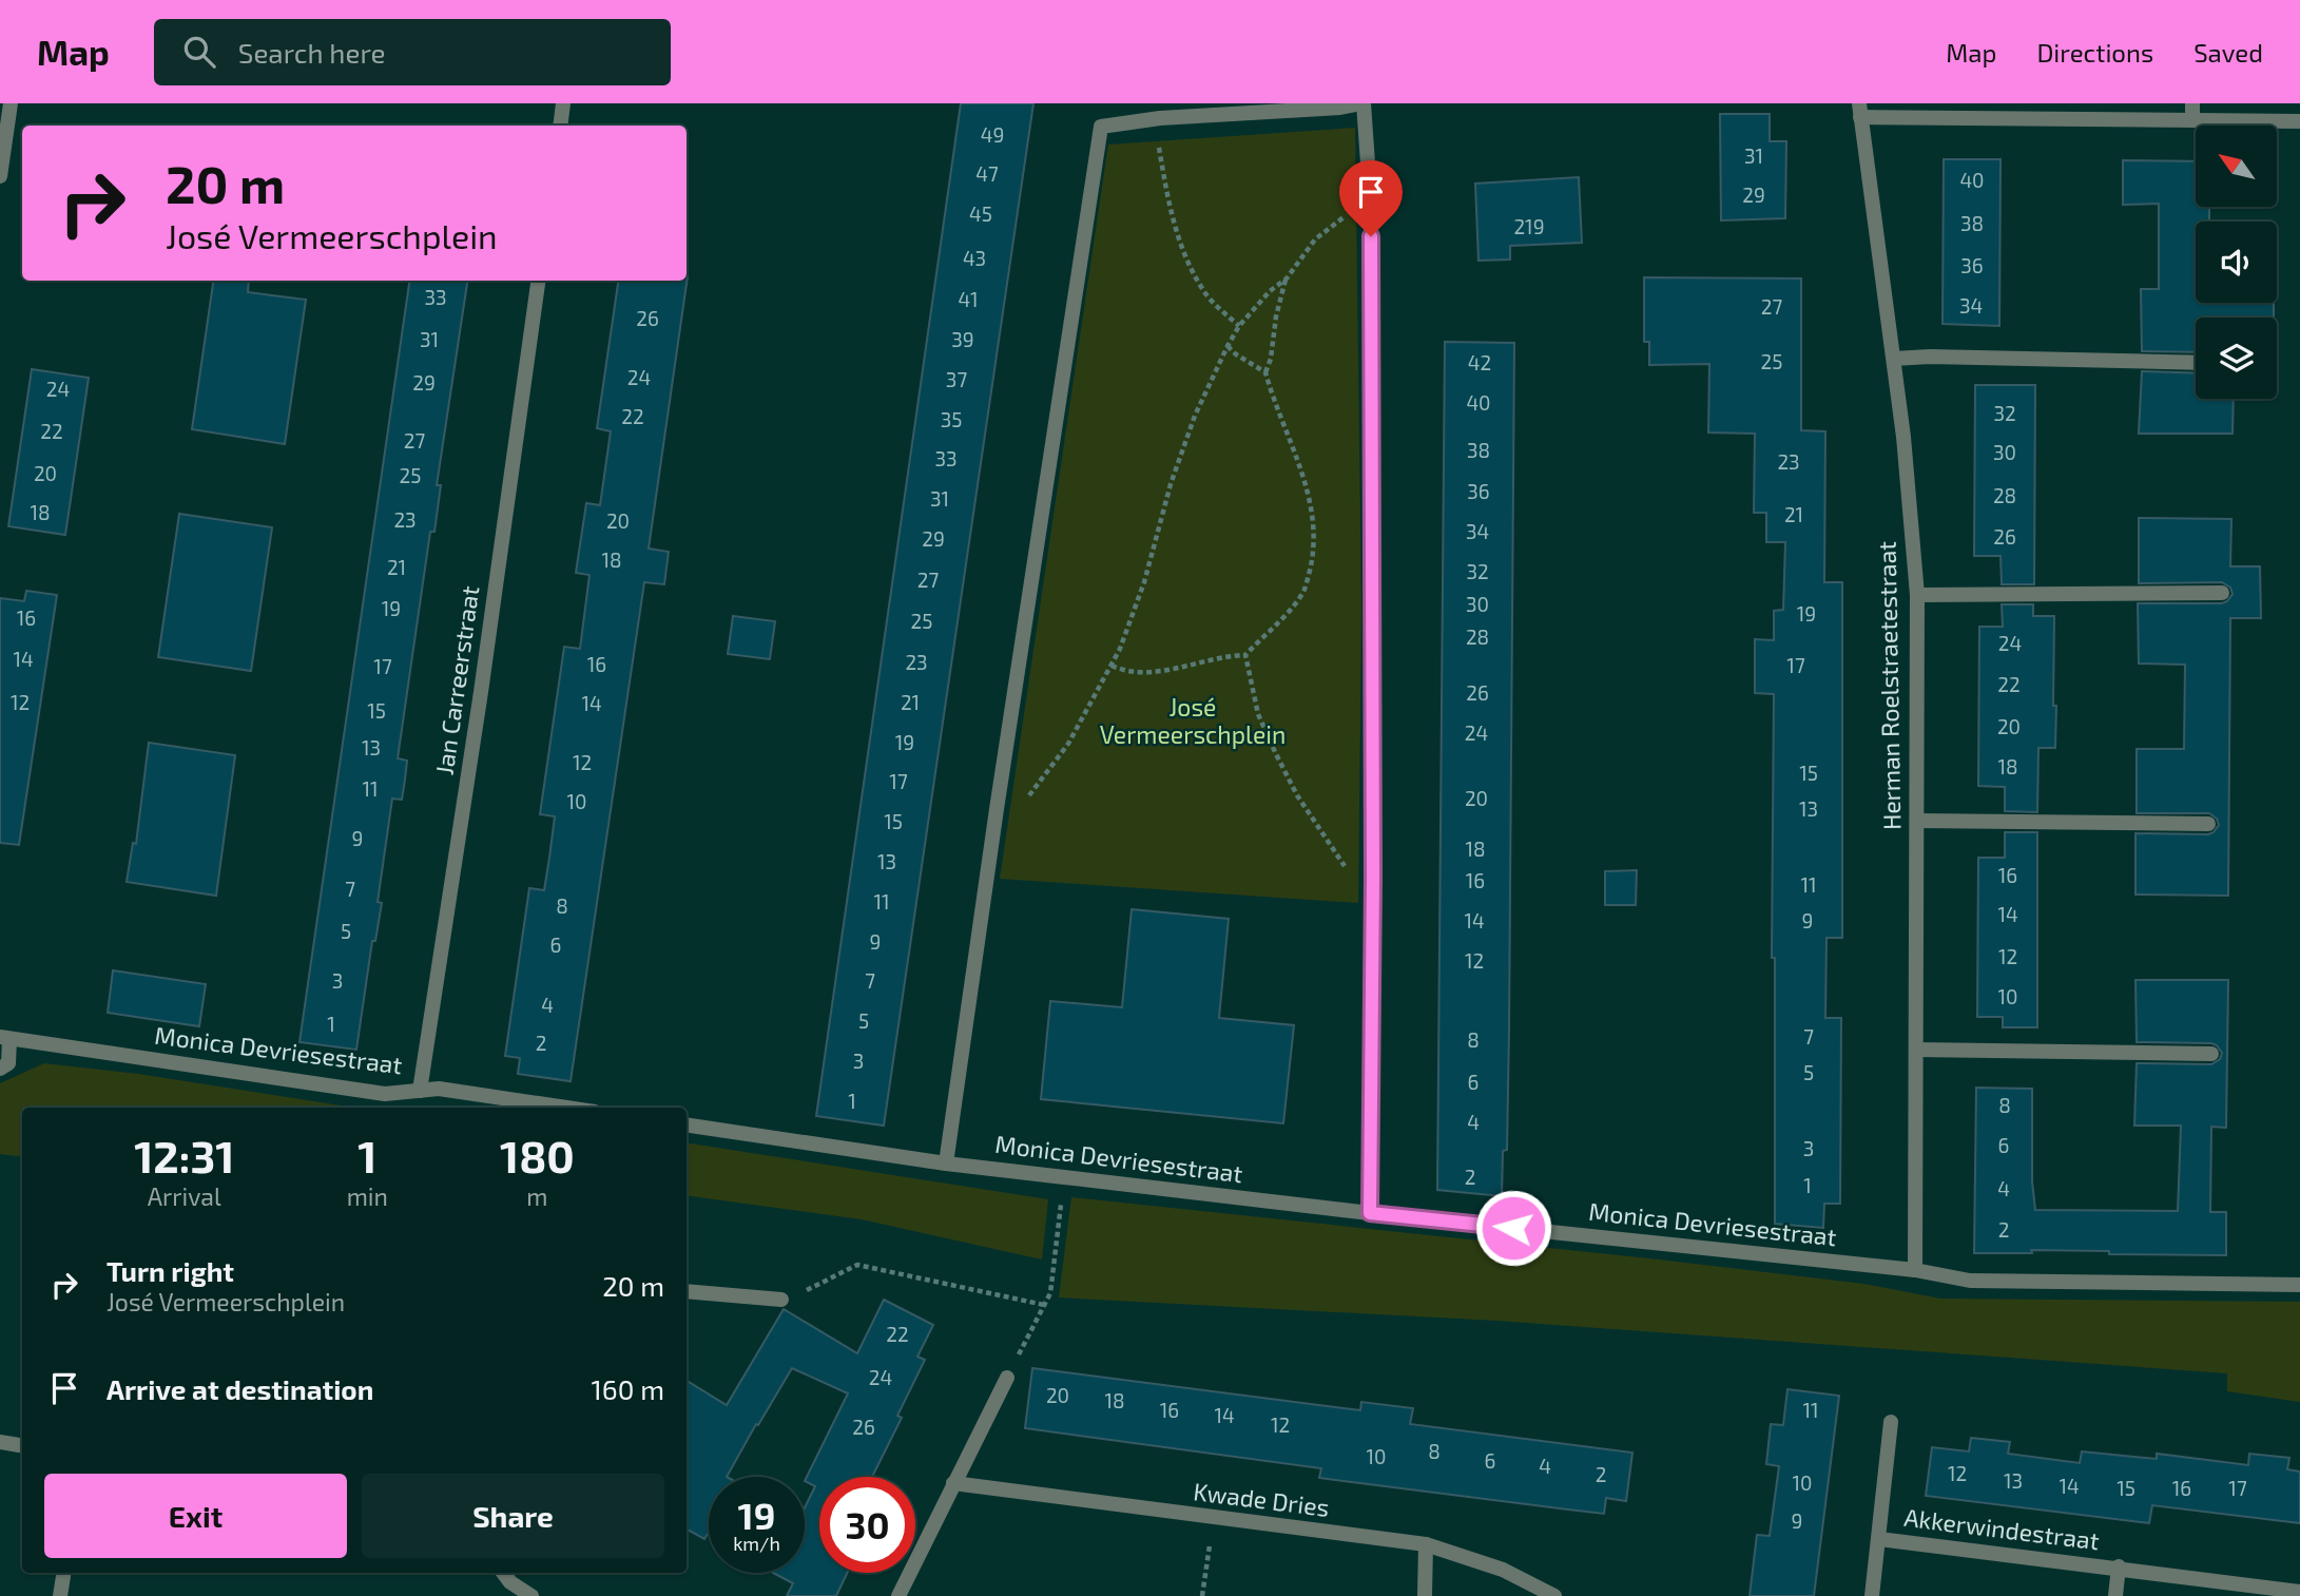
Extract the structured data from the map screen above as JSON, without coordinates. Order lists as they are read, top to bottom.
{
  "streets": {
    "street": [
      "Jan Carreerstraat",
      "Herman Roelstraetestraat",
      "Monica Devriesestraat",
      "Kwade Dries",
      "Akkerwindestraat"
    ]
  },
  "crossings": [
    ["Jan Carreerstraat", "Monica Devriesestraat"],
    ["Herman Roelstraetestraat", "Monica Devriesestraat"]
  ],
  "parks": ["José Vermeerschplein"],
  "house_numbers": [
    "49",
    "31",
    "47",
    "40",
    "29",
    "45",
    "38",
    "219",
    "43",
    "36",
    "33",
    "41",
    "34",
    "27",
    "26",
    "31",
    "39",
    "25",
    "42",
    "24",
    "37",
    "29",
    "24",
    "40",
    "32",
    "22",
    "35",
    "22",
    "27",
    "38",
    "30",
    "33",
    "23",
    "20",
    "25",
    "36",
    "28",
    "31",
    "18",
    "21",
    "23",
    "20",
    "34",
    "26",
    "29",
    "18",
    "21",
    "32",
    "27",
    "30",
    "19",
    "19",
    "16",
    "25",
    "28",
    "24",
    "14",
    "23",
    "16",
    "17",
    "17",
    "22",
    "26",
    "12",
    "21",
    "14",
    "15",
    "20",
    "24",
    "19",
    "13",
    "12",
    "18",
    "15",
    "17",
    "11",
    "20",
    "10",
    "13",
    "15",
    "9",
    "18",
    "13",
    "16",
    "16",
    "11",
    "7",
    "11",
    "8",
    "14",
    "14",
    "9",
    "5",
    "9",
    "6",
    "12",
    "12",
    "3",
    "7",
    "10",
    "4",
    "5",
    "1",
    "7",
    "8",
    "2",
    "3",
    "5",
    "6",
    "1",
    "8",
    "4",
    "6",
    "3",
    "2",
    "1",
    "4",
    "2",
    "22",
    "24",
    "20",
    "18",
    "16",
    "11",
    "14",
    "12",
    "26",
    "8",
    "10",
    "6",
    "4",
    "12",
    "2",
    "13",
    "10",
    "14",
    "15",
    "16",
    "17",
    "9"
  ],
  "north": "top left",
  "page": {
    "header": "Map",
    "search": "Search here",
    "nav": ["Map", "Directions", "Saved"],
    "turn": ["20 m", "José Vermeerschplein"],
    "eta": [
      "12:31",
      "Arrival",
      "1",
      "min",
      "180",
      "m"
    ],
    "list": [
      {
        "name": "Turn right",
        "note": "José Vermeerschplein",
        "value": "20 m"
      },
      {
        "name": "Arrive at destination",
        "value": "160 m"
      }
    ],
    "buttons": ["Exit", "Share"],
    "speed": "19 km/h",
    "limit": "30"
  }
}
